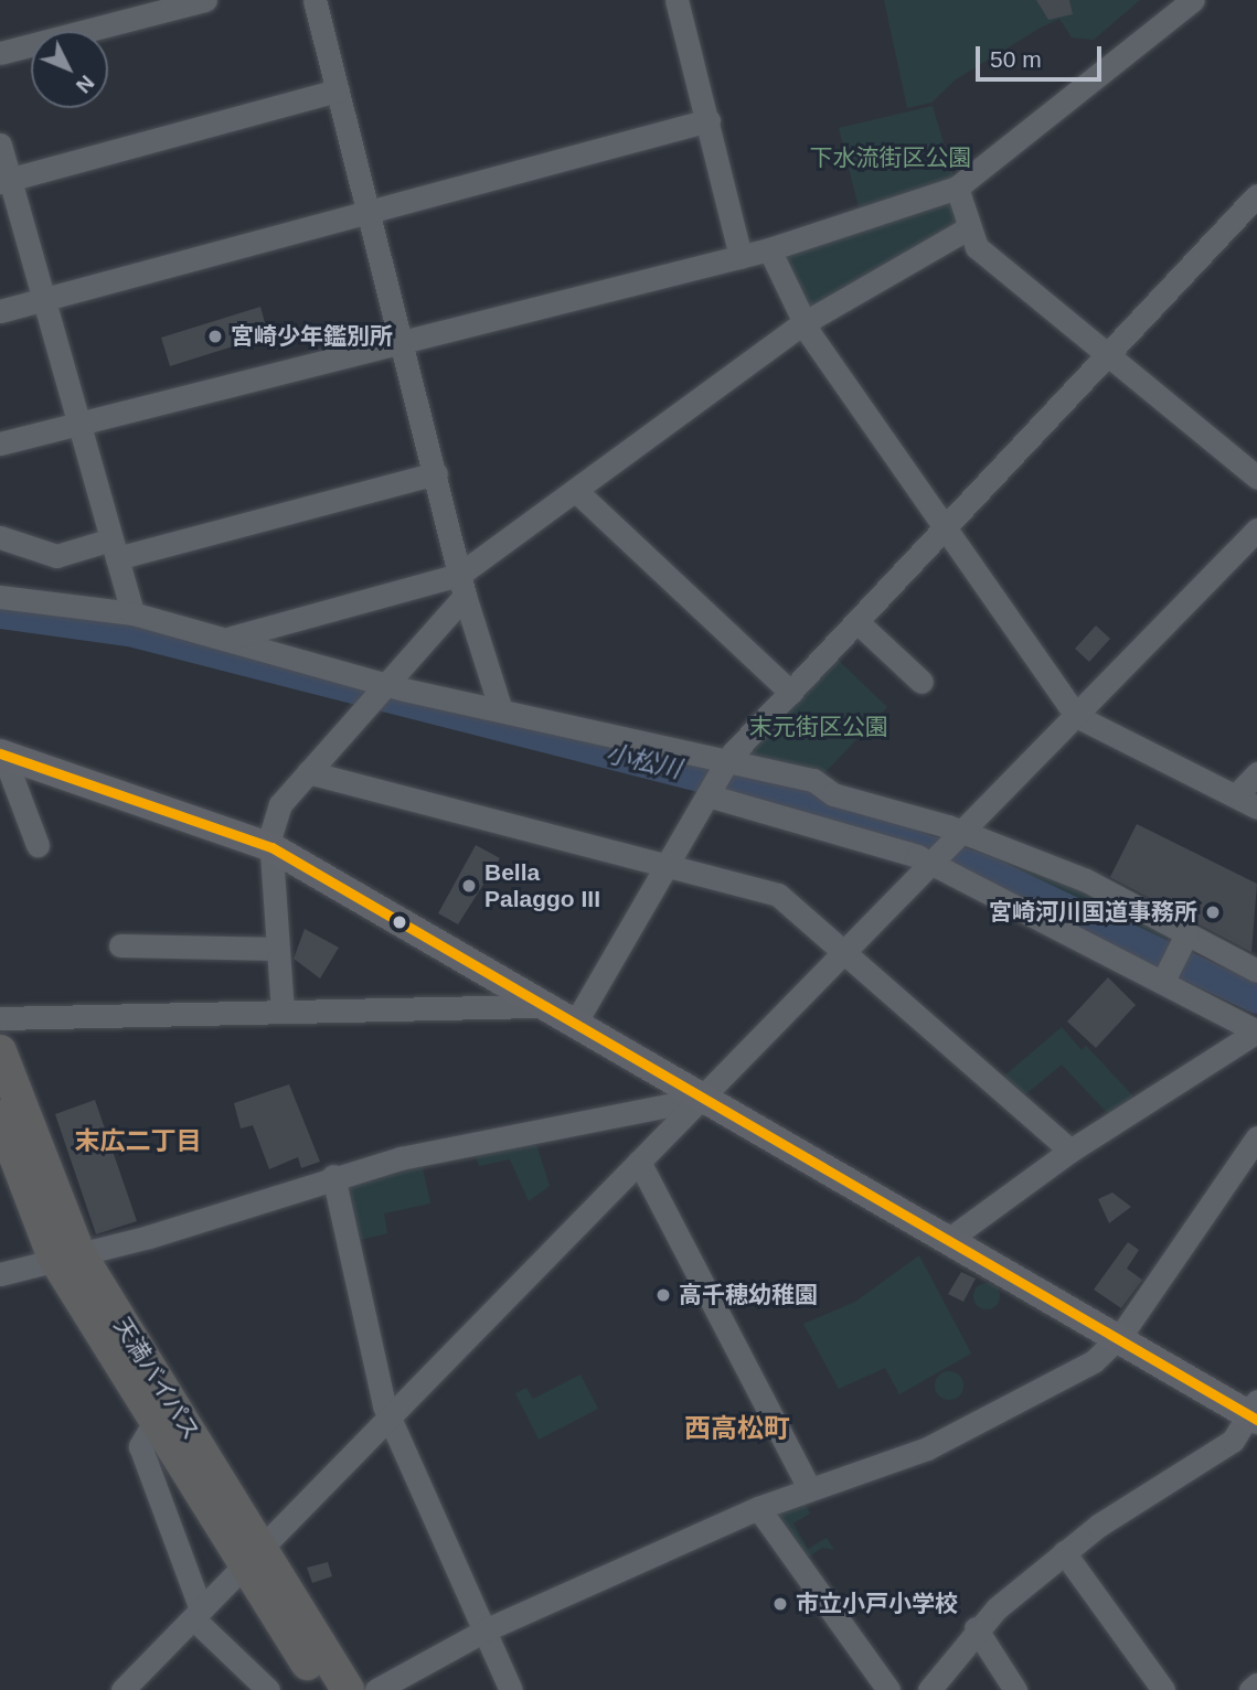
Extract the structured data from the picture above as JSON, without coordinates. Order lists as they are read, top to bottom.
{
  "streets": {
    "highway": ["天満バイパス"]
  },
  "districts": ["末広二丁目", "西高松町"],
  "water": ["小松川"],
  "parks": ["下水流街区公園", "末元街区公園"],
  "places": [
    "宮崎少年鑑別所",
    "Bella Palaggo III",
    "宮崎河川国道事務所",
    "高千穂幼稚園",
    "市立小戸小学校"
  ],
  "scale_bar": "50 m",
  "north": "bottom right"
}
